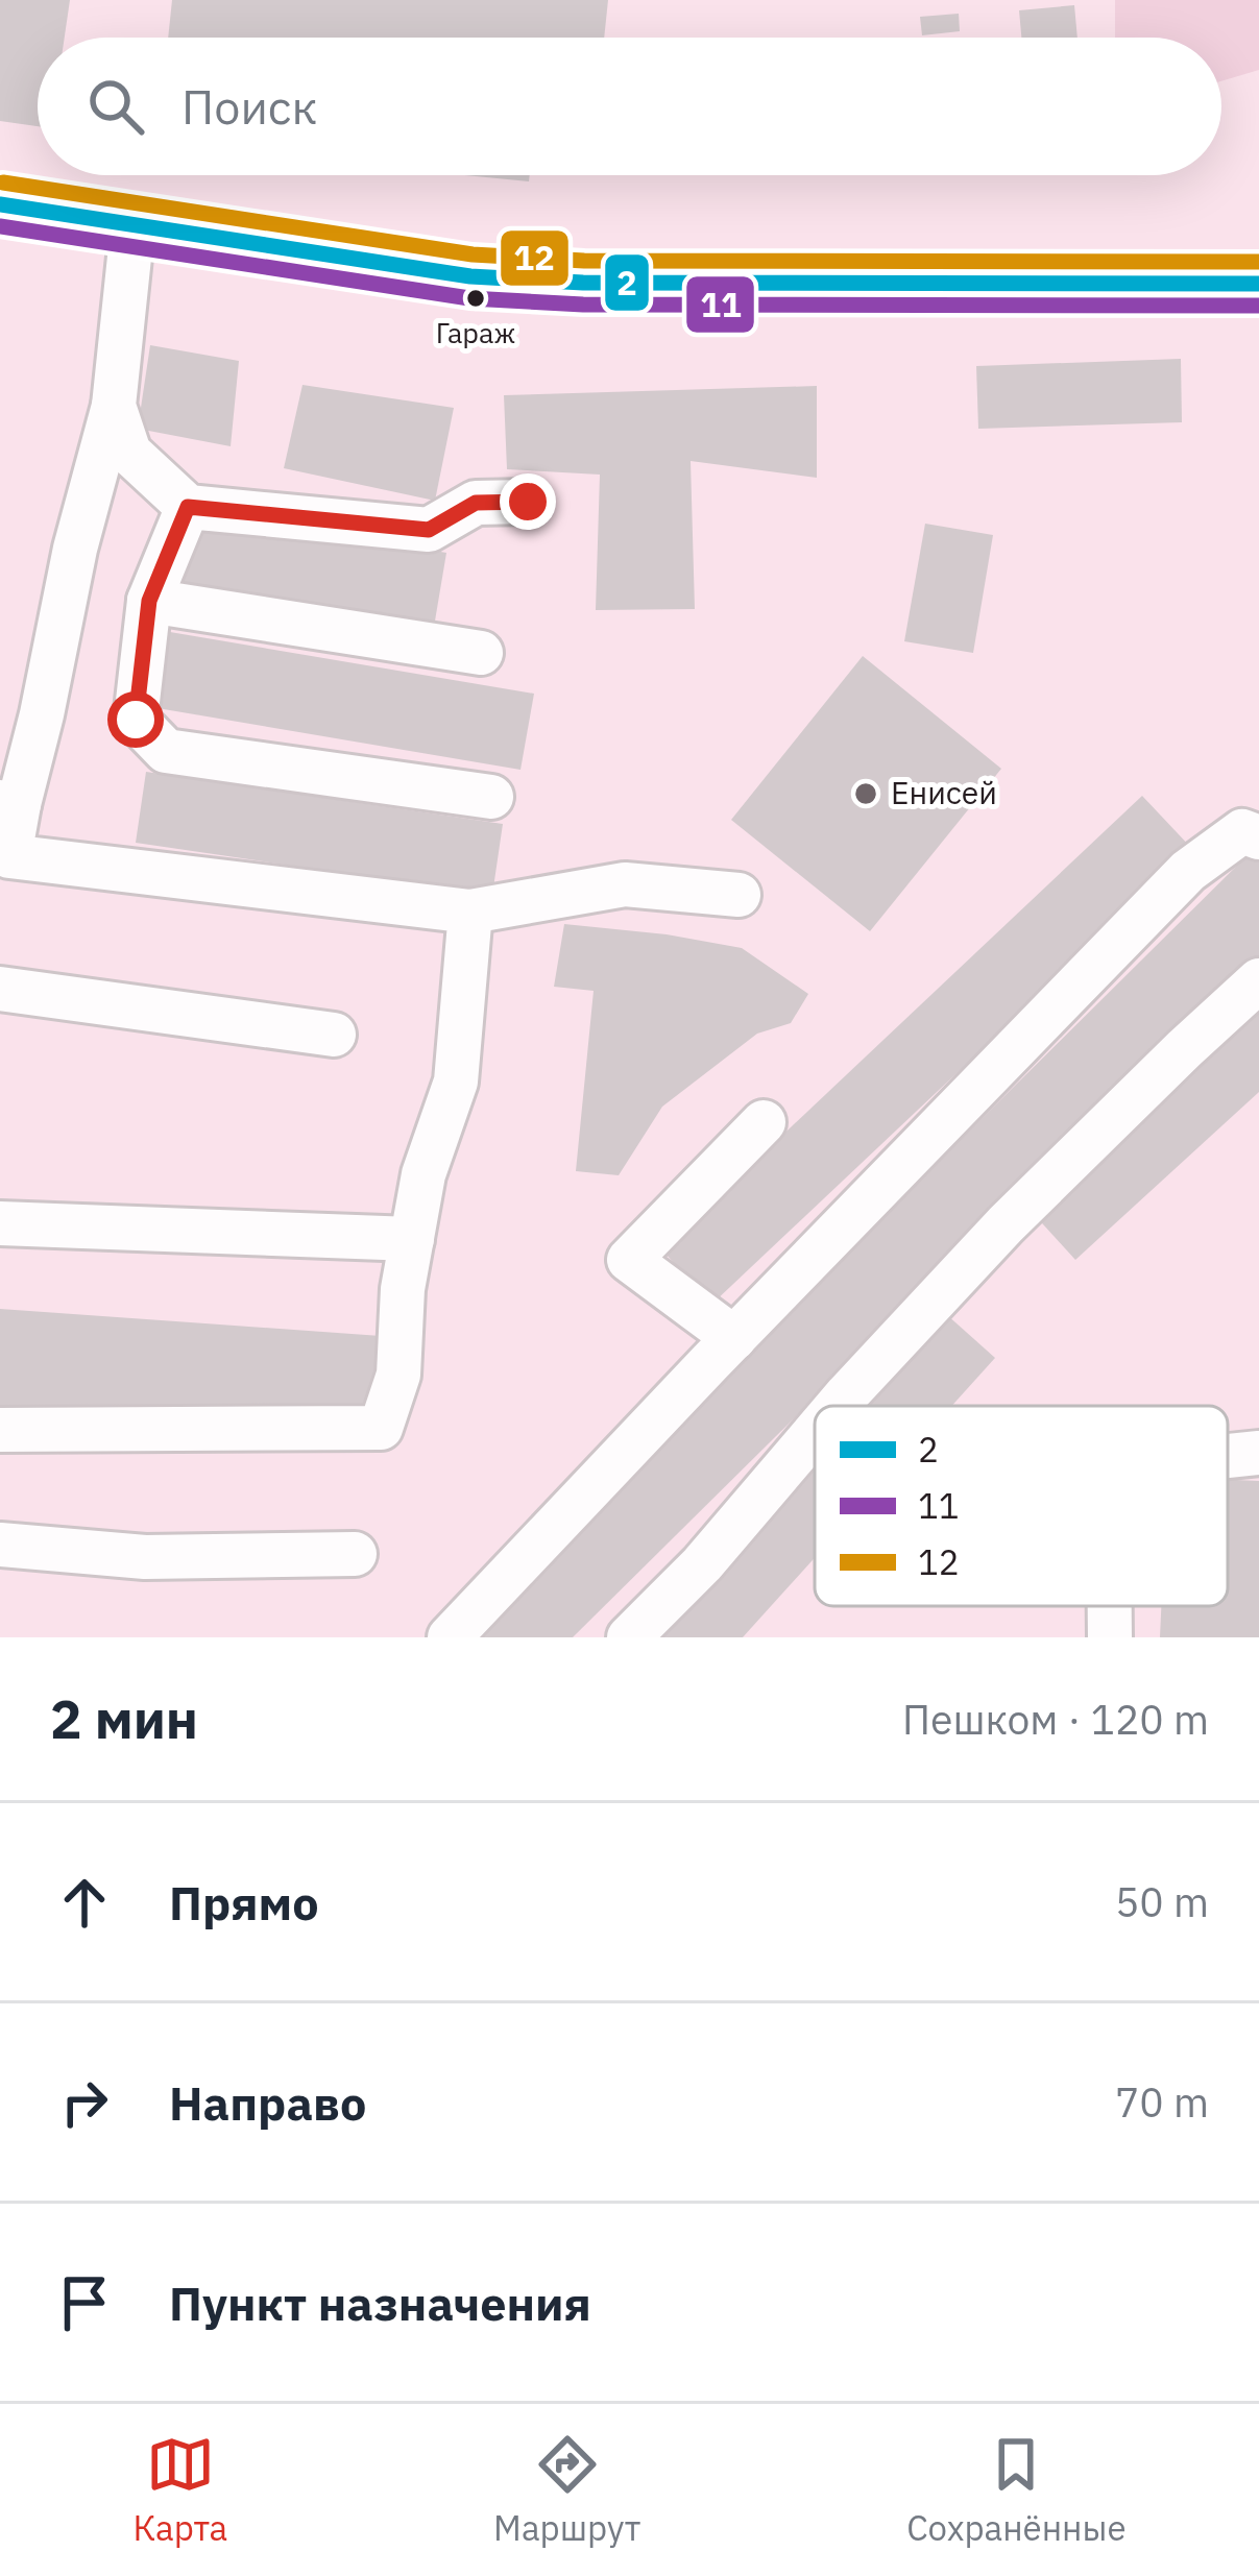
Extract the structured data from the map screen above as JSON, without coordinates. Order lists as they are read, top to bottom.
{
  "places": ["Гараж", "Енисей"],
  "lines": ["transit line 12", "transit line 2", "transit line 11"],
  "legend": ["2", "11", "12"],
  "page": {
    "search": "Поиск",
    "heading": ["2 мин", "Пешком · 120 m"],
    "list": [
      ["Прямо", "50 m"],
      ["Направо", "70 m"],
      "Пункт назначения"
    ],
    "nav": ["Карта", "Маршрут", "Сохранённые"]
  }
}
